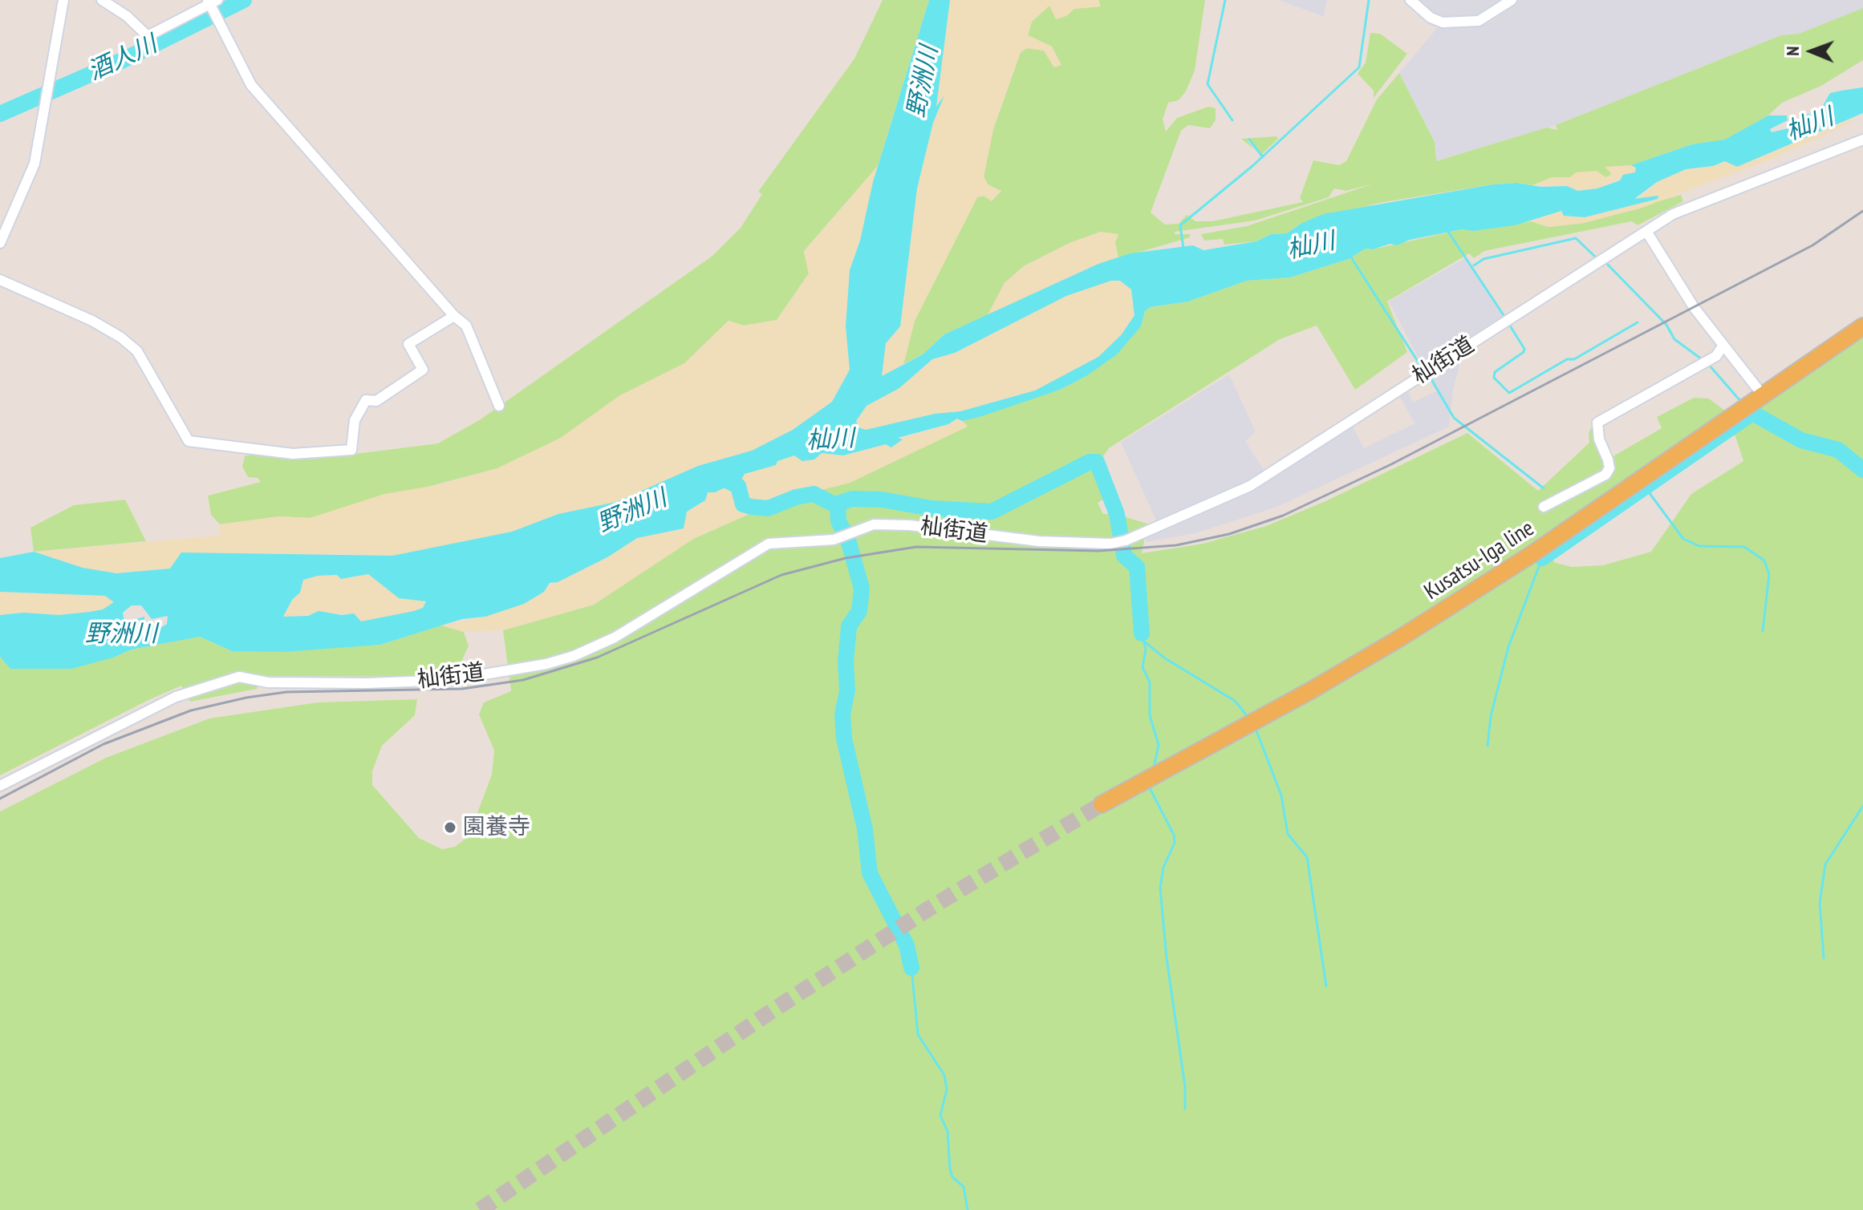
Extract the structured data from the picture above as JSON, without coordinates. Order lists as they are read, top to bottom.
{
  "streets": {
    "main road": ["Kusatsu-Iga line"],
    "street": ["杣街道"]
  },
  "water": ["酒人川", "野洲川", "杣川"],
  "places": ["園養寺"],
  "north": "left"
}
